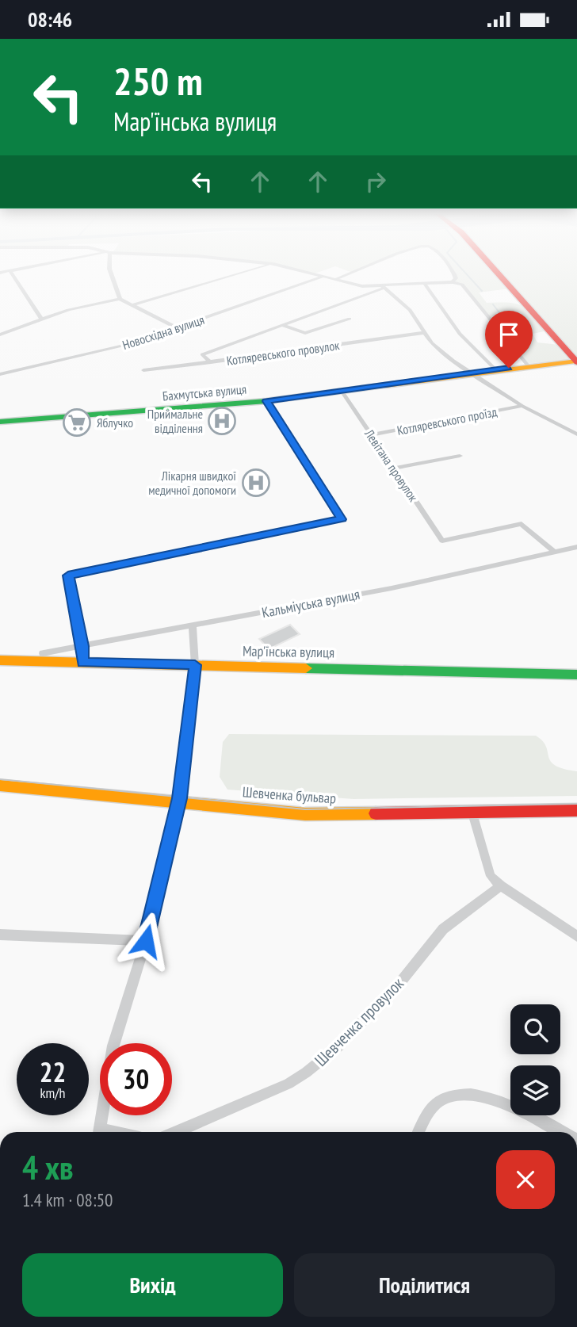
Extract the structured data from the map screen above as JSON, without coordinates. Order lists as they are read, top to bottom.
{
  "streets": {
    "street": [
      "Новосхідна вулиця",
      "Котляревського провулок",
      "Бахмутська вулиця",
      "Котляревського проїзд",
      "Левітана провулок",
      "Кальміуська вулиця",
      "Мар'їнська вулиця",
      "Шевченка бульвар",
      "Шевченка провулок"
    ]
  },
  "crossings": [
    ["Бахмутська вулиця", "Левітана провулок"],
    ["Котляревського проїзд", "Левітана провулок"],
    ["Левітана провулок", "Кальміуська вулиця"]
  ],
  "places": {
    "hospital": ["Приймальне відділення", "Лікарня швидкої медичної допомоги"],
    "supermarket": ["Яблучко"]
  },
  "page": {
    "status": "08:46",
    "turn": ["250 m", "Мар'їнська вулиця"],
    "speed": "22 km/h",
    "limit": "30",
    "heading": ["4 хв", "1.4 km · 08:50"],
    "buttons": ["Вихід", "Поділитися"]
  }
}
